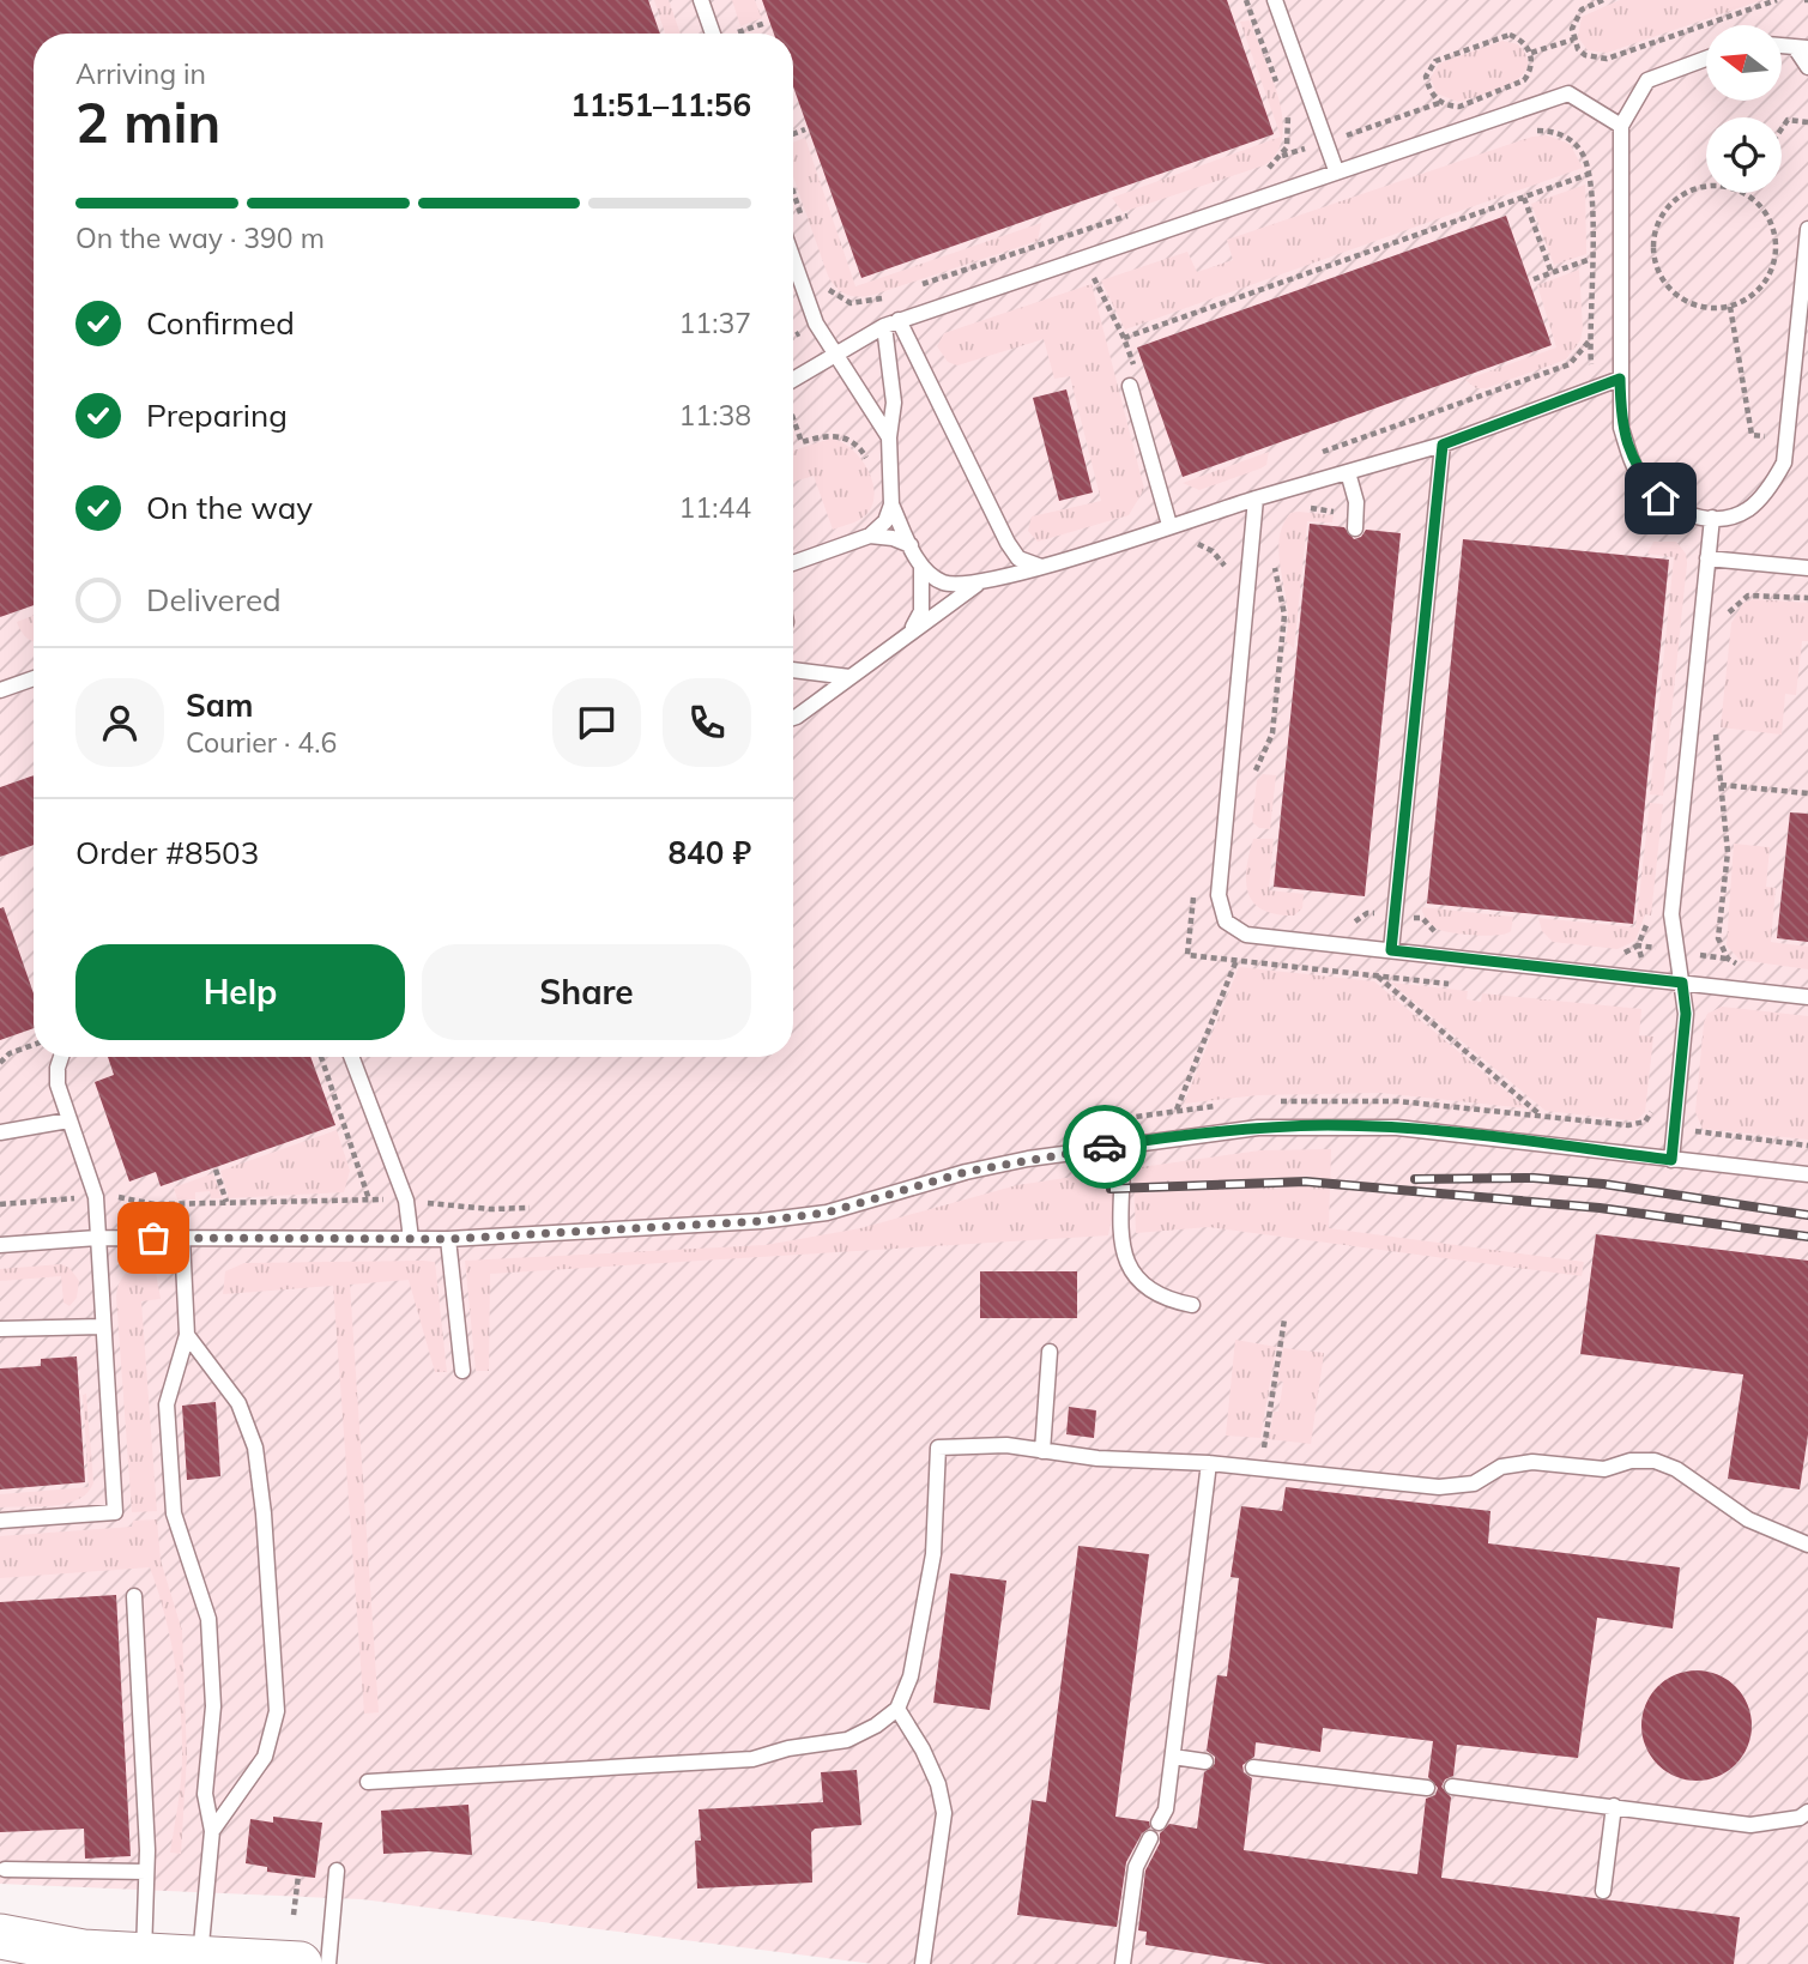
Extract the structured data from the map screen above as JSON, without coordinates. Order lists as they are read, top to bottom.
{
  "north": "left",
  "page": {
    "heading": ["2 min", "Arriving in", "11:51–11:56"],
    "panel": [
      "Sam",
      "Courier · 4.6",
      "Order #8503",
      "840 ₽"
    ],
    "bar": "On the way · 390 m",
    "list": [
      ["Confirmed", "11:37"],
      ["Preparing", "11:38"],
      ["On the way", "11:44"],
      "Delivered"
    ],
    "buttons": ["Help", "Share"]
  }
}
